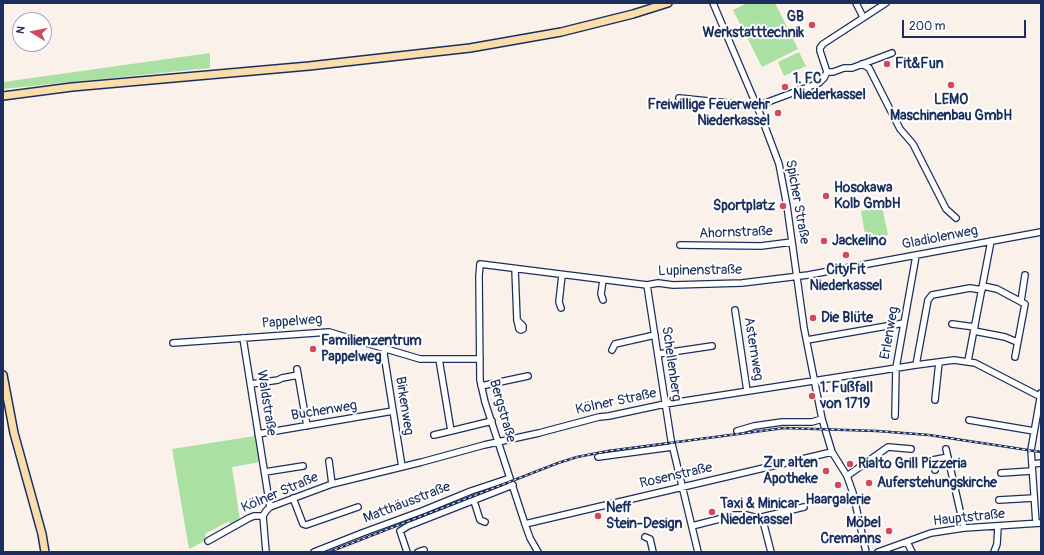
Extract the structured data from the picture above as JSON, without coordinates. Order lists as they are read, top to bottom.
{
  "streets": {
    "street": [
      "Spicher Straße",
      "Ahornstraße",
      "Gladiolenweg",
      "Lupinenstraße",
      "Pappelweg",
      "Erlenweg",
      "Asternweg",
      "Schellenberg",
      "Kölner Straße",
      "Waldstraße",
      "Birkenweg",
      "Buchenweg",
      "Bergstraße",
      "Rosenstraße",
      "Matthäusstraße",
      "Hauptstraße"
    ]
  },
  "crossings": [
    ["Spicher Straße", "Ahornstraße"],
    ["Spicher Straße", "Gladiolenweg"],
    ["Spicher Straße", "Lupinenstraße"],
    ["Spicher Straße", "Kölner Straße"],
    ["Spicher Straße", "Rosenstraße"],
    ["Gladiolenweg", "Lupinenstraße"],
    ["Gladiolenweg", "Erlenweg"],
    ["Lupinenstraße", "Schellenberg"],
    ["Lupinenstraße", "Bergstraße"],
    ["Pappelweg", "Waldstraße"],
    ["Pappelweg", "Birkenweg"],
    ["Pappelweg", "Bergstraße"],
    ["Erlenweg", "Kölner Straße"],
    ["Asternweg", "Kölner Straße"],
    ["Schellenberg", "Kölner Straße"],
    ["Schellenberg", "Rosenstraße"],
    ["Kölner Straße", "Waldstraße"],
    ["Kölner Straße", "Birkenweg"],
    ["Kölner Straße", "Bergstraße"],
    ["Waldstraße", "Buchenweg"],
    ["Birkenweg", "Buchenweg"],
    ["Bergstraße", "Rosenstraße"],
    ["Bergstraße", "Matthäusstraße"]
  ],
  "places": [
    "GB Werkstatttechnik",
    "Fit&Fun",
    "LEMO Maschinenbau GmbH",
    "1. FC Niederkassel",
    "Freiwillige Feuerwehr Niederkassel",
    "Hosokawa Kolb GmbH",
    "Sportplatz",
    "Jackelino",
    "CityFit Niederkassel",
    "Die Blüte",
    "Familienzentrum Pappelweg",
    "1. Fußfall von 1719",
    "Rialto Grill Pizzeria",
    "Zur alten Apotheke",
    "Auferstehungskirche",
    "Haargalerie",
    "Taxi & Minicar Niederkassel",
    "Neff Stein-Design",
    "Möbel Cremanns"
  ],
  "scale_bar": "200 m",
  "north": "left"
}
